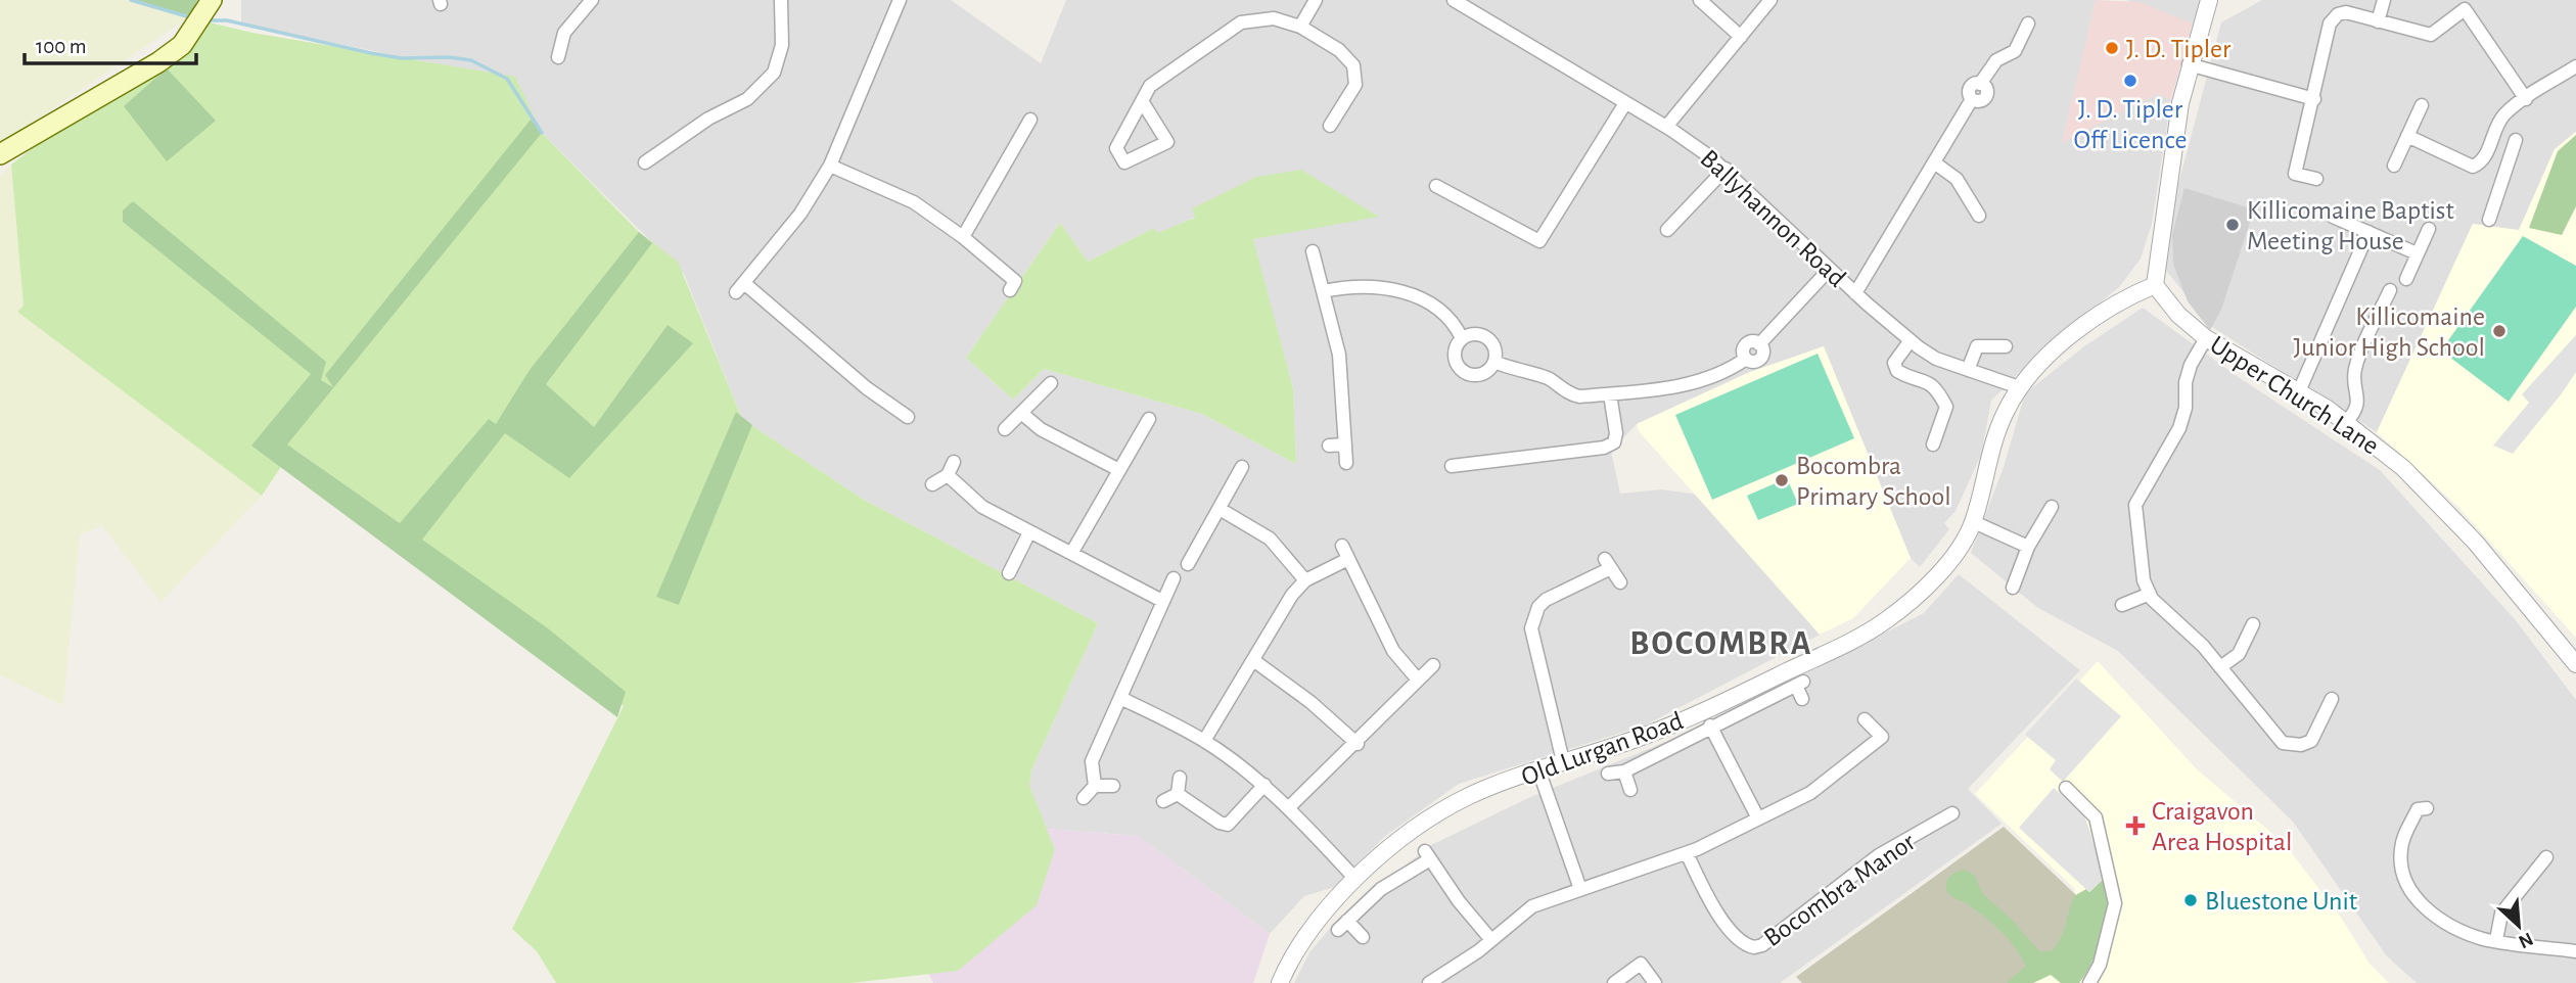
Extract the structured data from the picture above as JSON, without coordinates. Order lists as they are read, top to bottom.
{
  "streets": {
    "street": [
      "Ballyhannon Road",
      "Upper Church Lane",
      "Old Lurgan Road",
      "Bocombra Manor"
    ]
  },
  "crossings": [
    ["Ballyhannon Road", "Old Lurgan Road"],
    ["Upper Church Lane", "Old Lurgan Road"]
  ],
  "districts": ["BOCOMBRA"],
  "places": {
    "other": [
      "J. D. Tipler",
      "J. D. Tipler Off Licence",
      "Killicomaine Baptist Meeting House",
      "Killicomaine Junior High School",
      "Bocombra Primary School",
      "Bluestone Unit"
    ],
    "health": ["Craigavon Area Hospital"]
  },
  "scale_bar": "100 m",
  "north": "bottom right"
}
